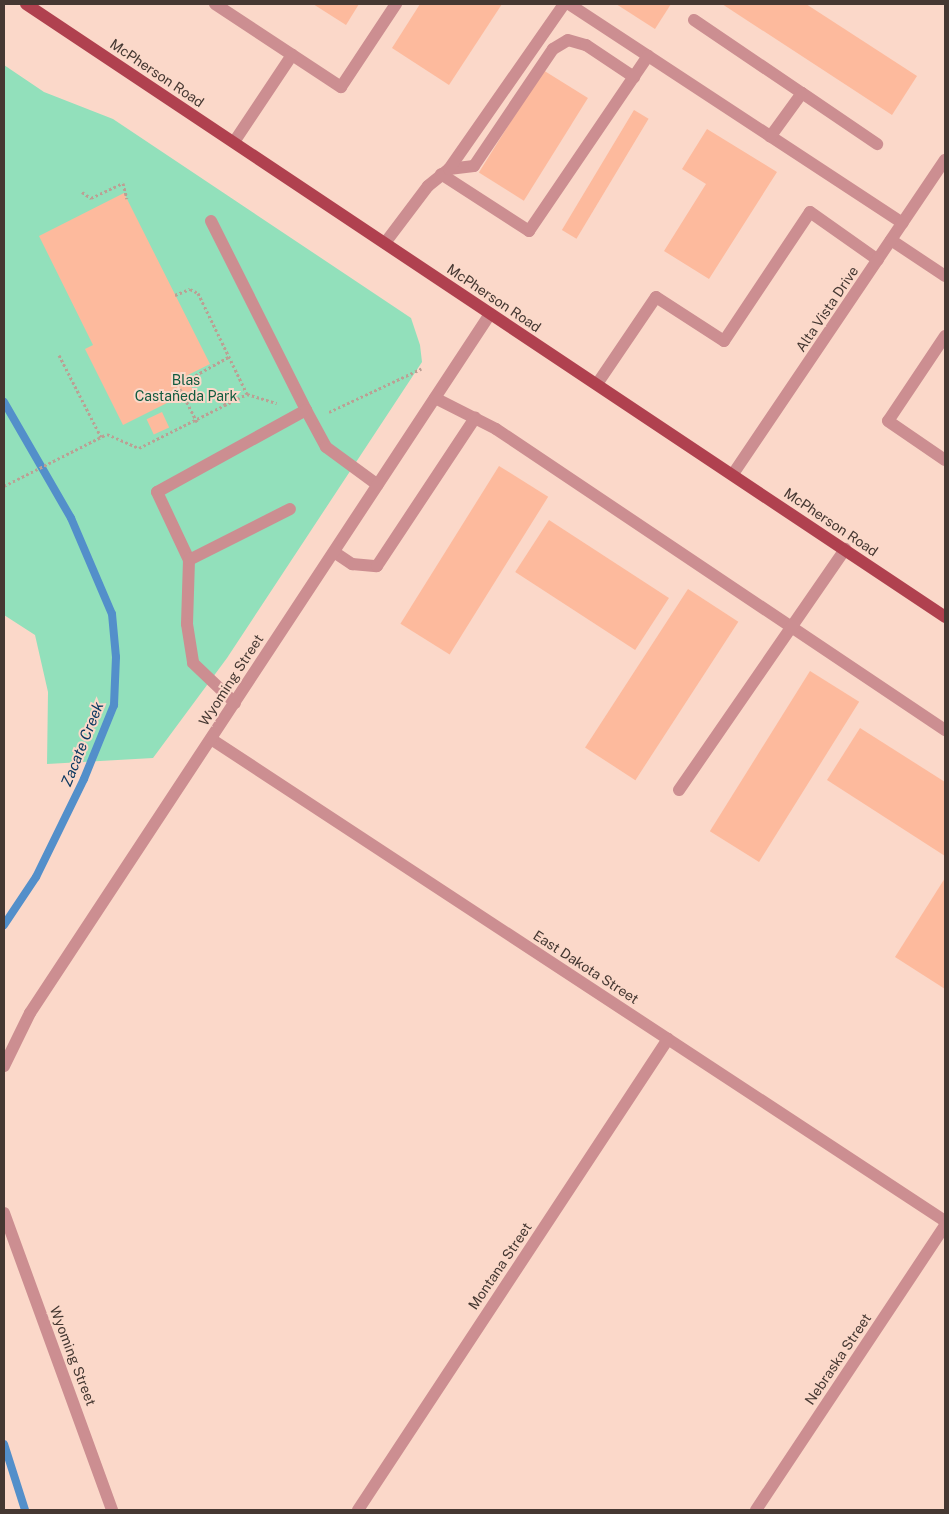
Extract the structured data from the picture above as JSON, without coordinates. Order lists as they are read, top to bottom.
{
  "streets": {
    "main road": ["McPherson Road"],
    "street": [
      "Alta Vista Drive",
      "Wyoming Street",
      "East Dakota Street",
      "Montana Street",
      "Nebraska Street"
    ]
  },
  "crossings": [
    ["McPherson Road", "Alta Vista Drive"],
    ["McPherson Road", "Wyoming Street"],
    ["Wyoming Street", "East Dakota Street"],
    ["East Dakota Street", "Montana Street"]
  ],
  "water": ["Zacate Creek"],
  "parks": ["Blas Castañeda Park"]
}
